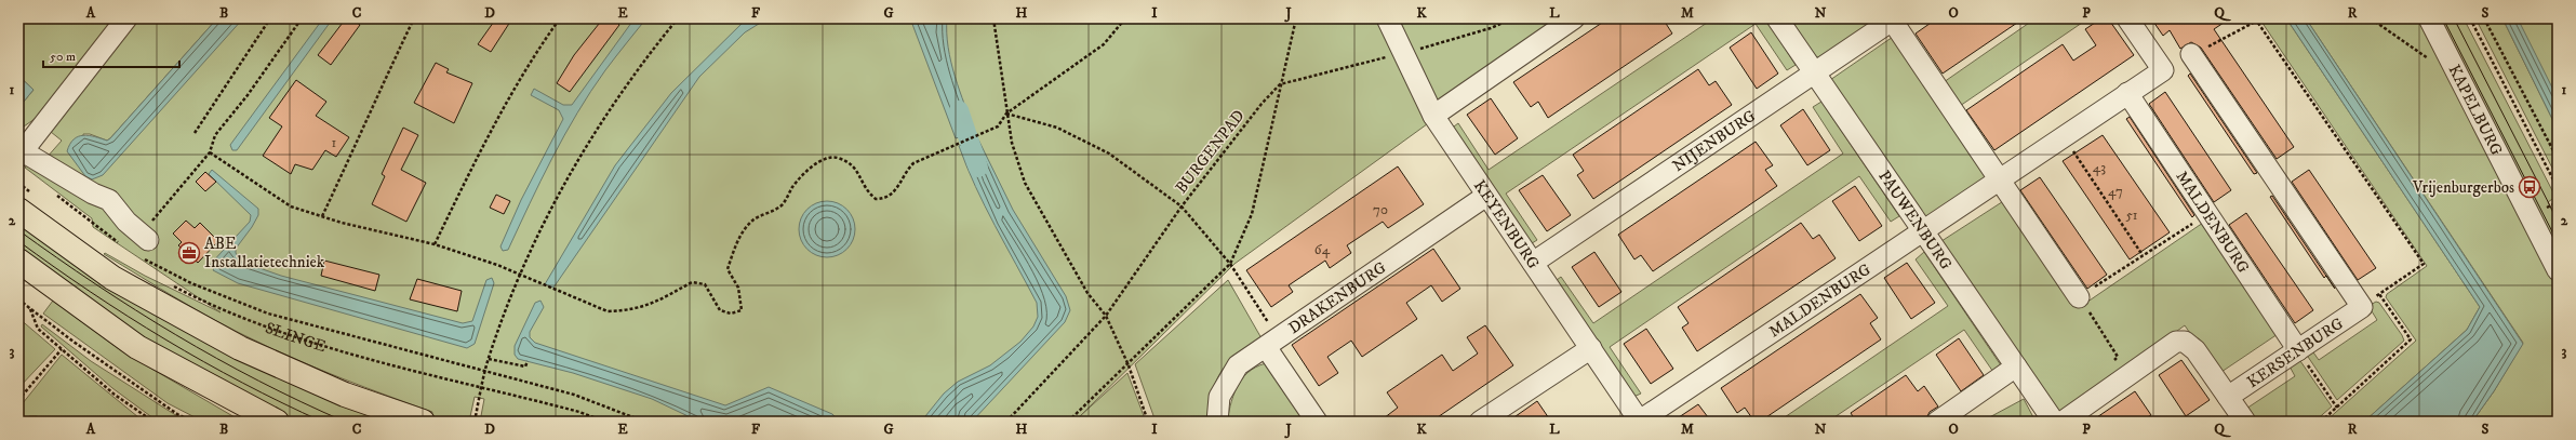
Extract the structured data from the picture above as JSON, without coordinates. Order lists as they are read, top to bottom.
{
  "streets": {
    "main road": ["SLINGE"],
    "street": [
      "KAPELBURG",
      "NIJENBURG",
      "PAUWENBURG",
      "MALDENBURG",
      "KEYENBURG",
      "DRAKENBURG",
      "KERSENBURG"
    ],
    "path": ["BURGENPAD"]
  },
  "crossings": [
    ["NIJENBURG", "PAUWENBURG"],
    ["NIJENBURG", "KEYENBURG"],
    ["PAUWENBURG", "MALDENBURG"],
    ["MALDENBURG", "KEYENBURG"],
    ["MALDENBURG", "KERSENBURG"],
    ["KEYENBURG", "DRAKENBURG"]
  ],
  "places": {
    "bus stop": ["Vrijenburgerbos"],
    "office": ["ABE Installatietechniek"]
  },
  "house_numbers": [
    "1",
    "43",
    "47",
    "70",
    "51",
    "64"
  ],
  "scale_bar": "50 m",
  "grid": {
    "columns": [
      "A",
      "B",
      "C",
      "D",
      "E",
      "F",
      "G",
      "H",
      "I",
      "J",
      "K",
      "L",
      "M",
      "N",
      "O",
      "P",
      "Q",
      "R",
      "S"
    ],
    "rows": ["1", "2", "3"]
  }
}
